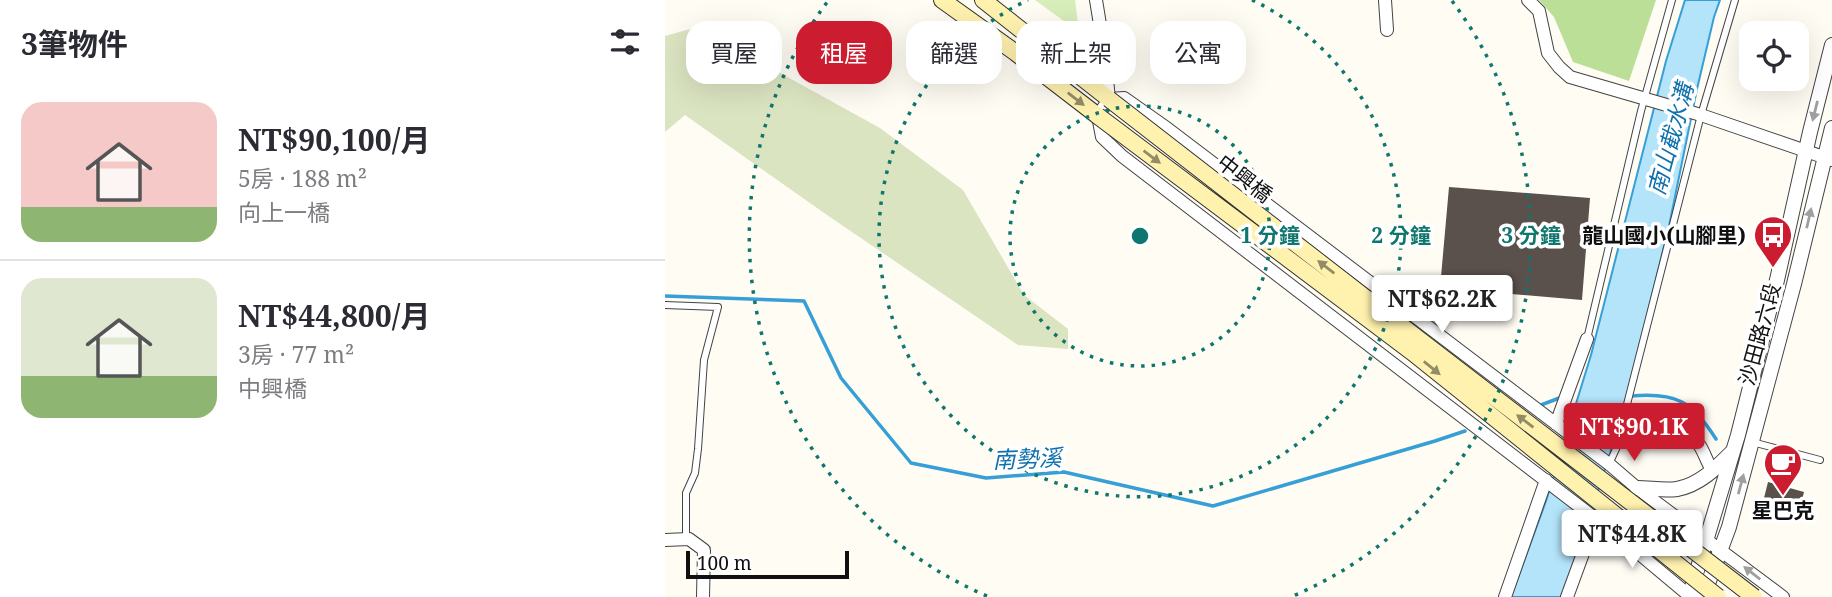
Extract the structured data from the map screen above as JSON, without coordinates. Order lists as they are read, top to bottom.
{
  "streets": {
    "main road": ["中興橋"],
    "street": ["沙田路六段"]
  },
  "water": ["南山截水溝", "南勢溪"],
  "places": {
    "bus stop": ["龍山國小(山腳里)"],
    "cafe": ["星巴克"]
  },
  "scale_bar": "100 m",
  "page": {
    "heading": "3筆物件",
    "chip": [
      "買屋",
      "租屋",
      "篩選",
      "新上架",
      "公寓"
    ],
    "list": [
      {
        "name": "NT$90,100/月",
        "note": "5房 · 188 m² · 向上一橋"
      },
      {
        "name": "NT$44,800/月",
        "note": "3房 · 77 m² · 中興橋"
      }
    ],
    "price": ["NT$62.2K", "NT$90.1K", "NT$44.8K"],
    "scale": "100 m"
  },
  "rings": ["1 分鐘", "2 分鐘", "3 分鐘"]
}
